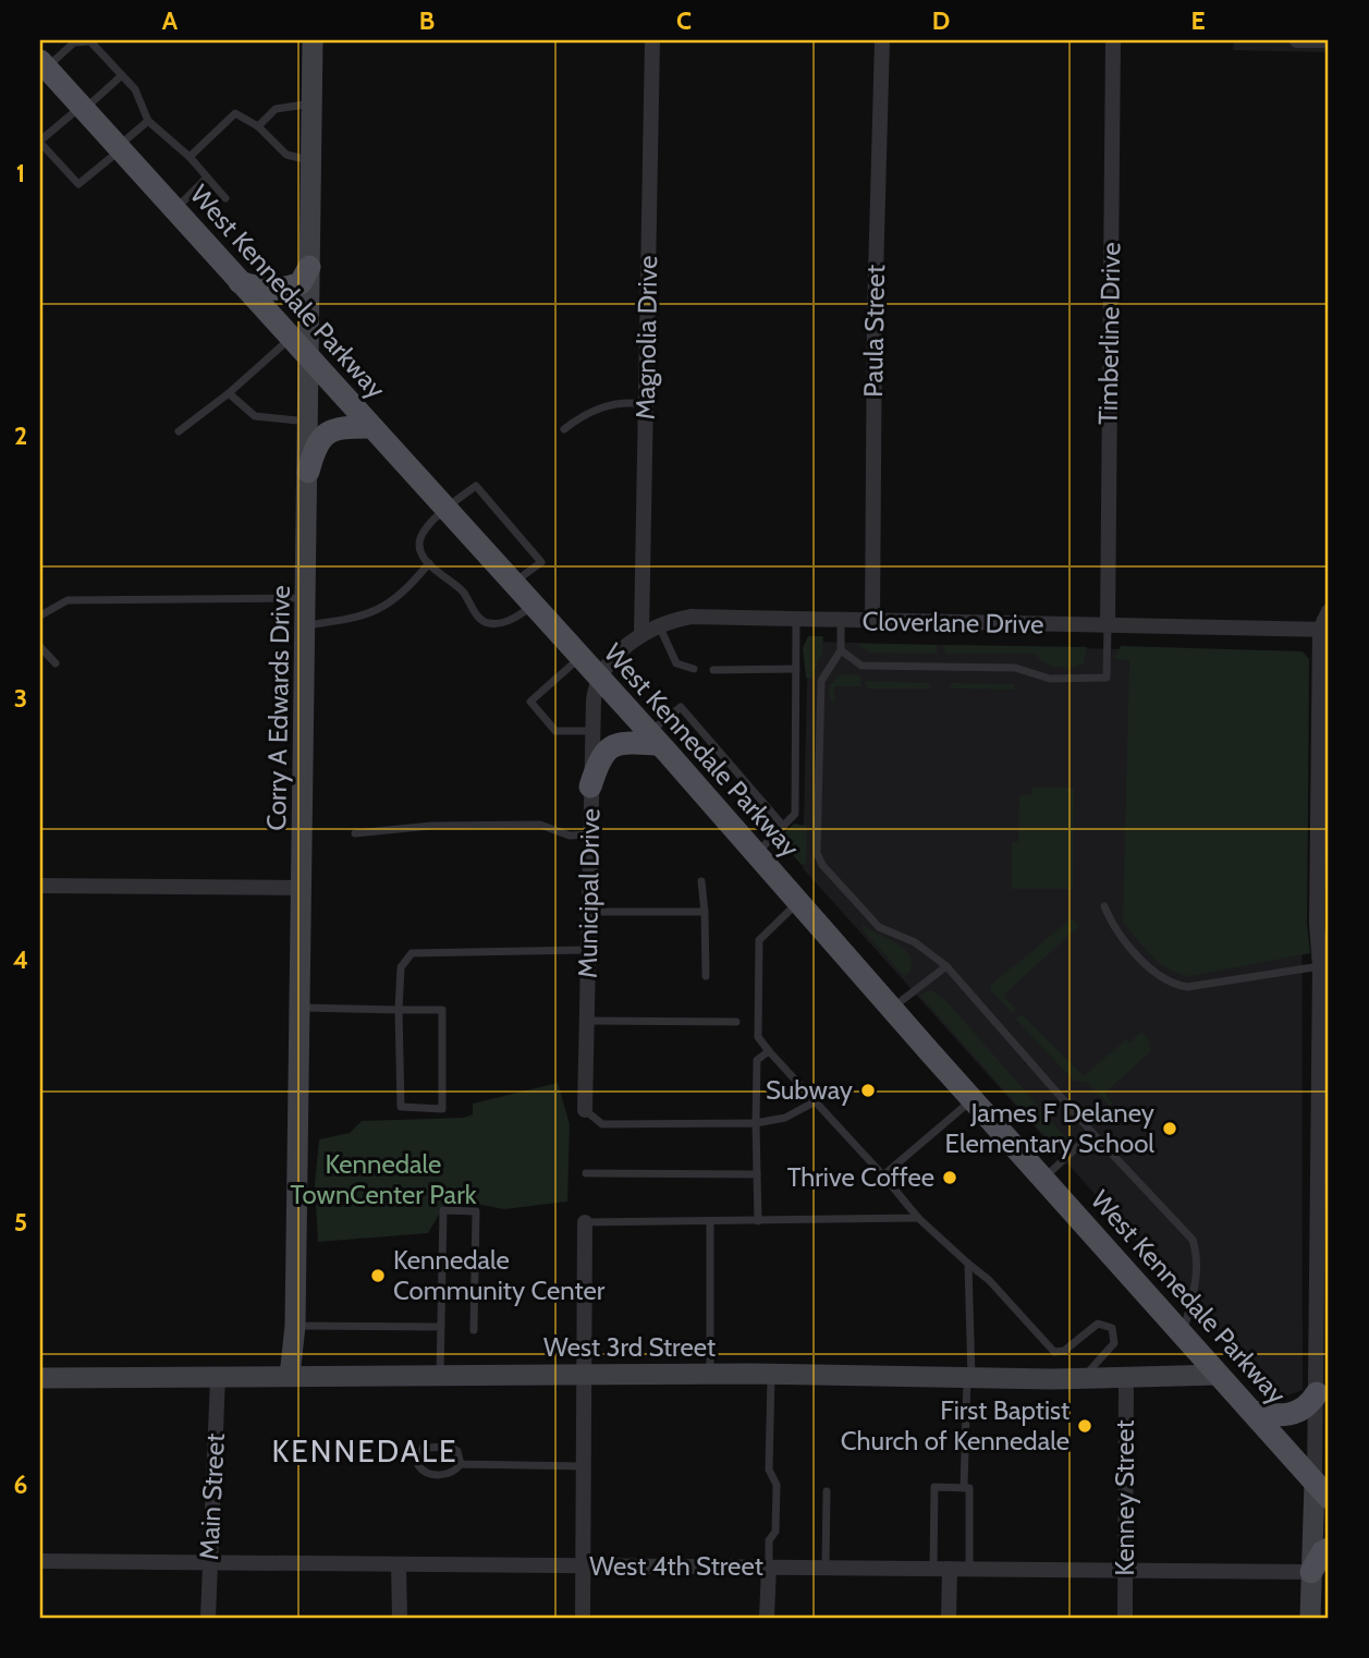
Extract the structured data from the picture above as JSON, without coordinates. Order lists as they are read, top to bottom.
{
  "streets": {
    "main road": ["West Kennedale Parkway"],
    "street": [
      "Paula Street",
      "Timberline Drive",
      "Magnolia Drive",
      "Cloverlane Drive",
      "Corry A Edwards Drive",
      "Municipal Drive",
      "West 3rd Street",
      "Main Street",
      "Kenney Street",
      "West 4th Street"
    ]
  },
  "crossings": [
    ["West Kennedale Parkway", "Cloverlane Drive"],
    ["West Kennedale Parkway", "Corry A Edwards Drive"],
    ["West Kennedale Parkway", "Municipal Drive"],
    ["West Kennedale Parkway", "West 3rd Street"],
    ["Paula Street", "Cloverlane Drive"],
    ["Timberline Drive", "Cloverlane Drive"],
    ["Magnolia Drive", "Cloverlane Drive"],
    ["Cloverlane Drive", "Municipal Drive"],
    ["Corry A Edwards Drive", "West 3rd Street"],
    ["West 3rd Street", "Main Street"],
    ["West 3rd Street", "Kenney Street"],
    ["Main Street", "West 4th Street"],
    ["Kenney Street", "West 4th Street"]
  ],
  "districts": ["KENNEDALE"],
  "parks": ["Kennedale TownCenter Park"],
  "places": [
    "Subway",
    "James F Delaney Elementary School",
    "Thrive Coffee",
    "Kennedale Community Center",
    "First Baptist Church of Kennedale"
  ],
  "grid": {
    "columns": [
      "A",
      "B",
      "C",
      "D",
      "E"
    ],
    "rows": [
      "1",
      "2",
      "3",
      "4",
      "5",
      "6"
    ]
  }
}
